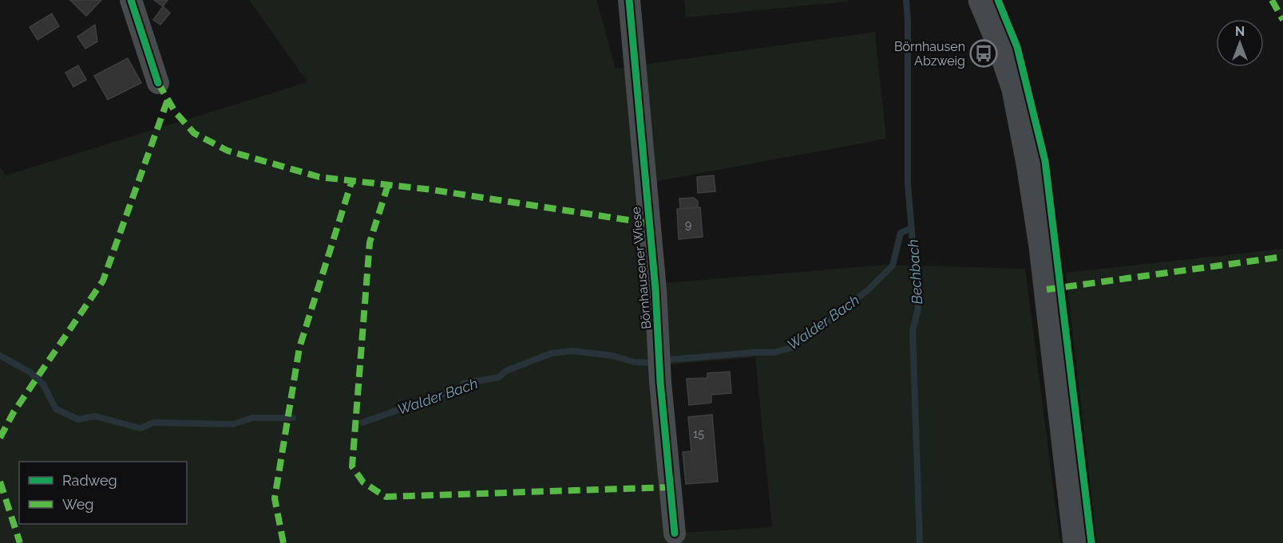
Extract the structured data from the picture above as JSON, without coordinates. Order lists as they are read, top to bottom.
{
  "streets": {
    "street": ["Börnhausener Wiese"]
  },
  "water": ["Bechbach", "Walder Bach"],
  "places": {
    "bus stop": ["Börnhausen Abzweig"]
  },
  "house_numbers": ["9", "15"],
  "legend": ["Radweg", "Weg"],
  "north": "top"
}
